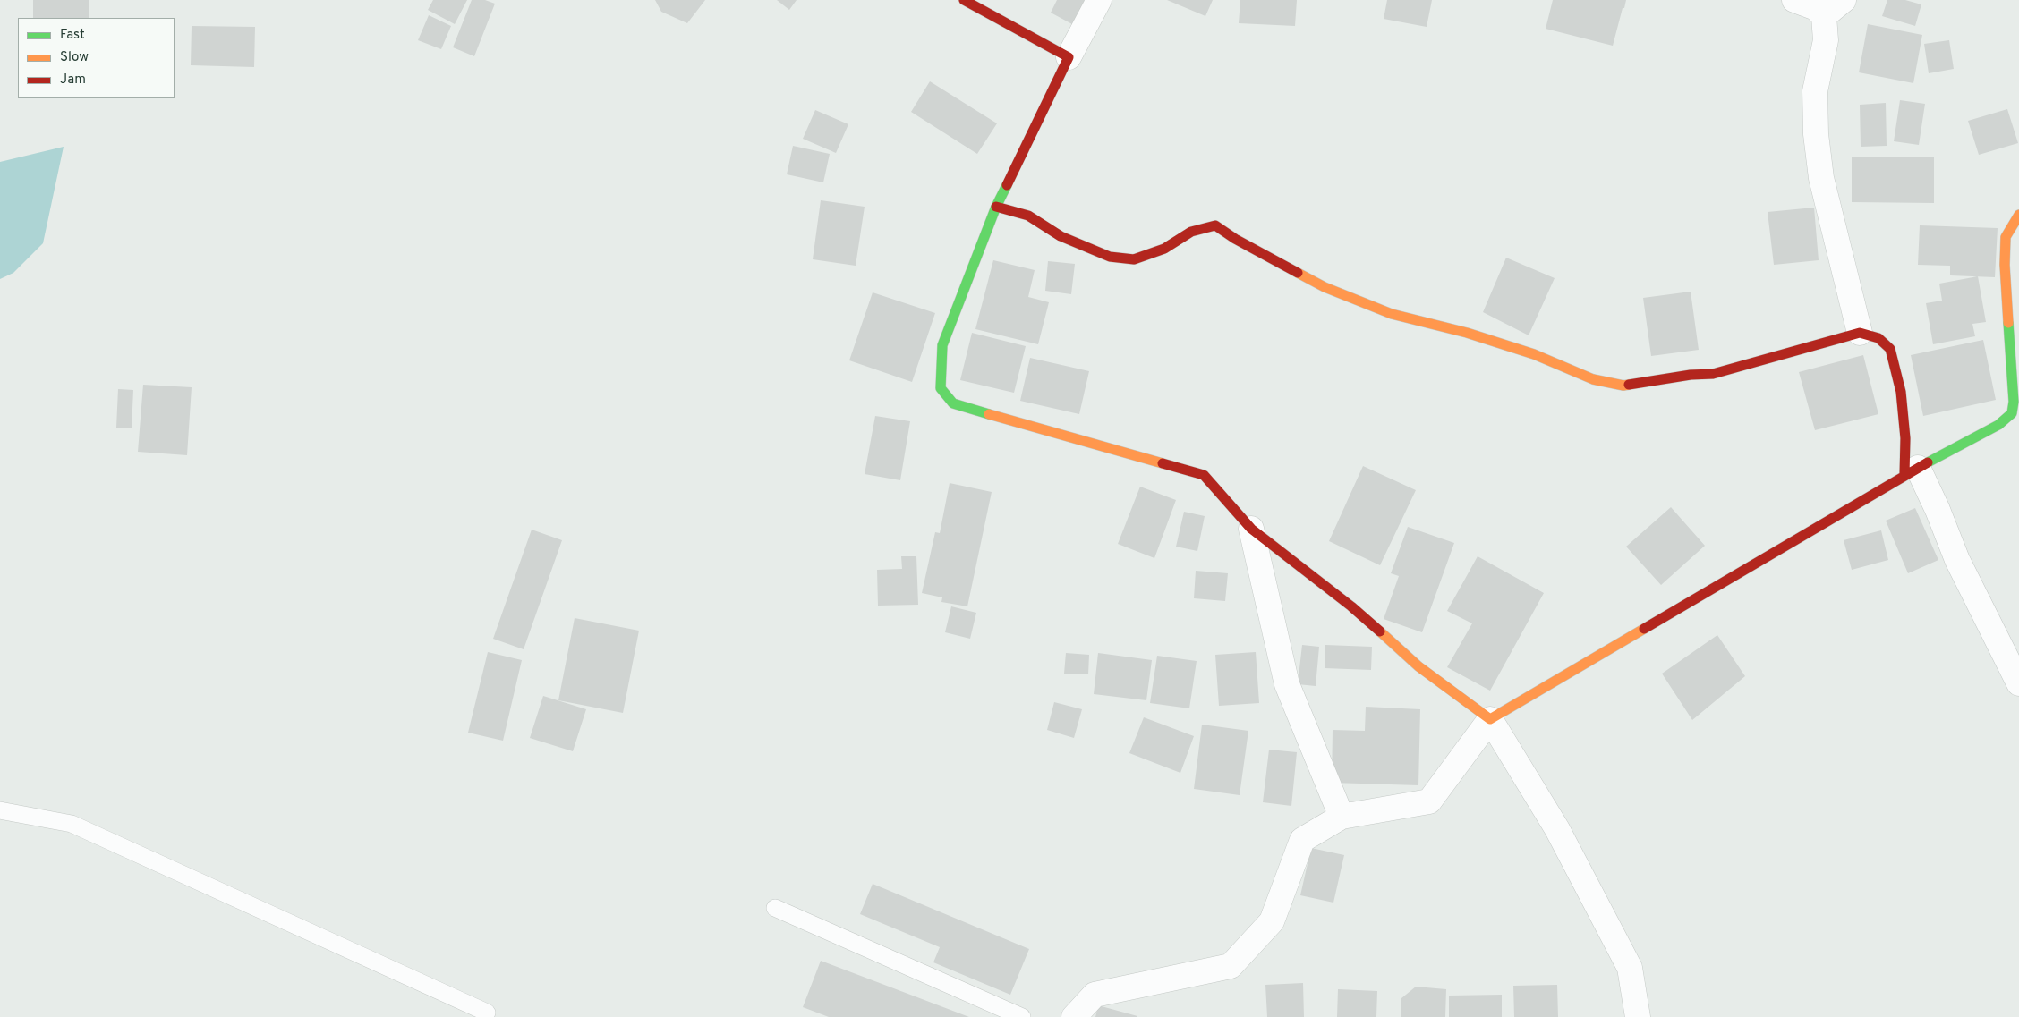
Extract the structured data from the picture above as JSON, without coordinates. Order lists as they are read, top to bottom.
{
  "legend": ["Fast", "Slow", "Jam"]
}
